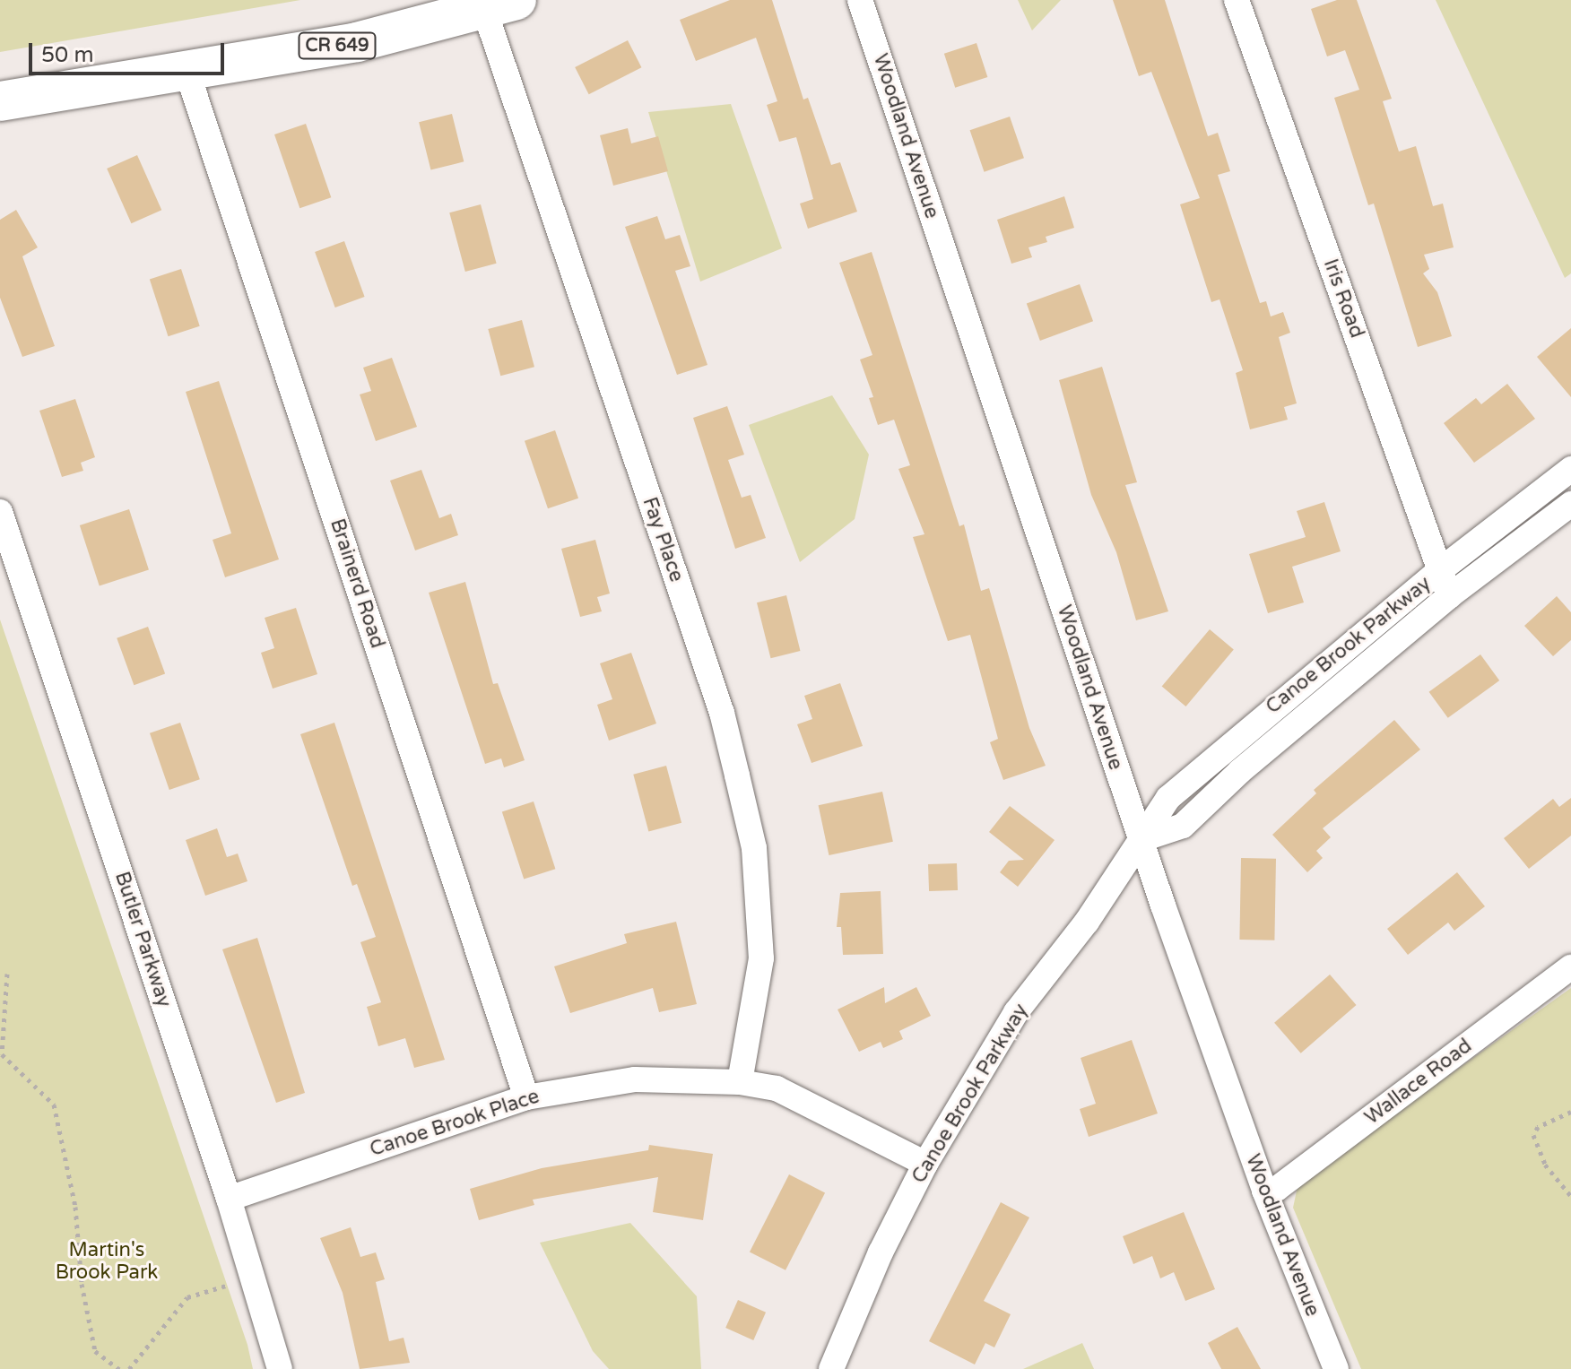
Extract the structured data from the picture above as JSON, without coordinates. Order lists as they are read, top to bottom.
{
  "streets": {
    "main road": ["CR 649"],
    "street": [
      "Woodland Avenue",
      "Iris Road",
      "Fay Place",
      "Brainerd Road",
      "Canoe Brook Parkway",
      "Butler Parkway",
      "Wallace Road",
      "Canoe Brook Place"
    ]
  },
  "crossings": [
    ["CR 649", "Fay Place"],
    ["CR 649", "Brainerd Road"],
    ["Woodland Avenue", "Canoe Brook Parkway"],
    ["Woodland Avenue", "Wallace Road"],
    ["Iris Road", "Canoe Brook Parkway"],
    ["Fay Place", "Canoe Brook Place"],
    ["Brainerd Road", "Canoe Brook Place"],
    ["Canoe Brook Parkway", "Canoe Brook Place"],
    ["Butler Parkway", "Canoe Brook Place"]
  ],
  "parks": ["Martin's Brook Park"],
  "scale_bar": "50 m"
}
